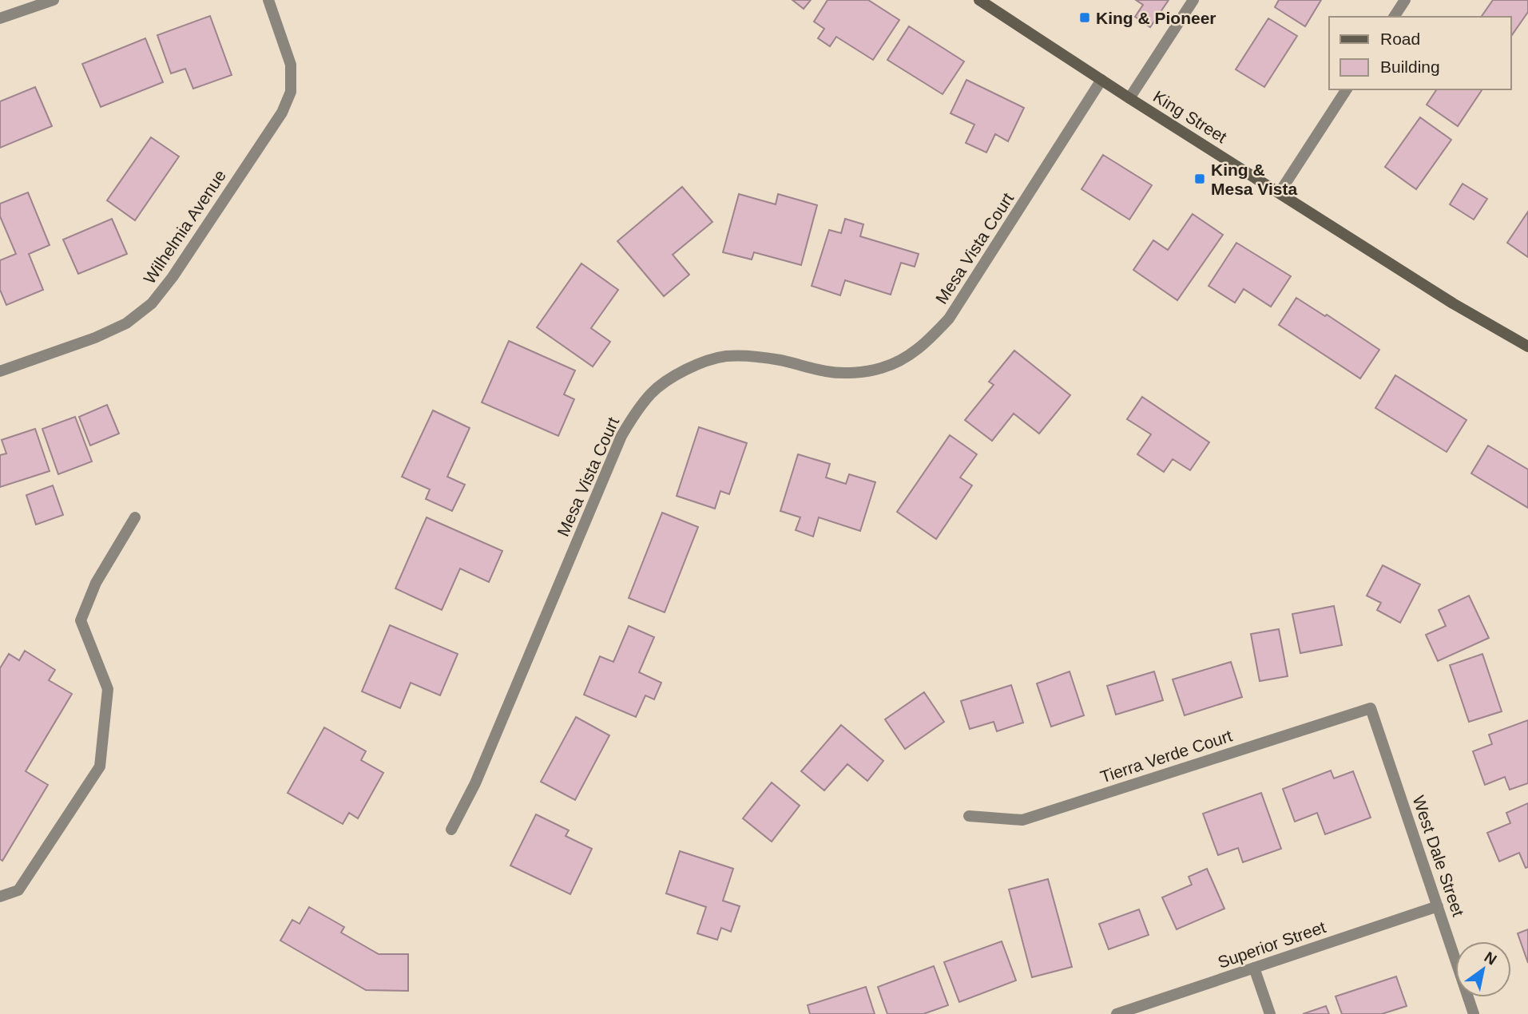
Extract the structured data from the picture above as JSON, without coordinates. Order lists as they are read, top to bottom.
{
  "streets": {
    "street": [
      "King Street",
      "Wilhelmia Avenue",
      "Mesa Vista Court",
      "Tierra Verde Court",
      "West Dale Street",
      "Superior Street"
    ]
  },
  "crossings": [
    ["King Street", "Mesa Vista Court"],
    ["Tierra Verde Court", "West Dale Street"],
    ["West Dale Street", "Superior Street"]
  ],
  "places": {
    "transit": ["King & Pioneer", "King & Mesa Vista"]
  },
  "legend": ["Road", "Building"],
  "north": "top right"
}
